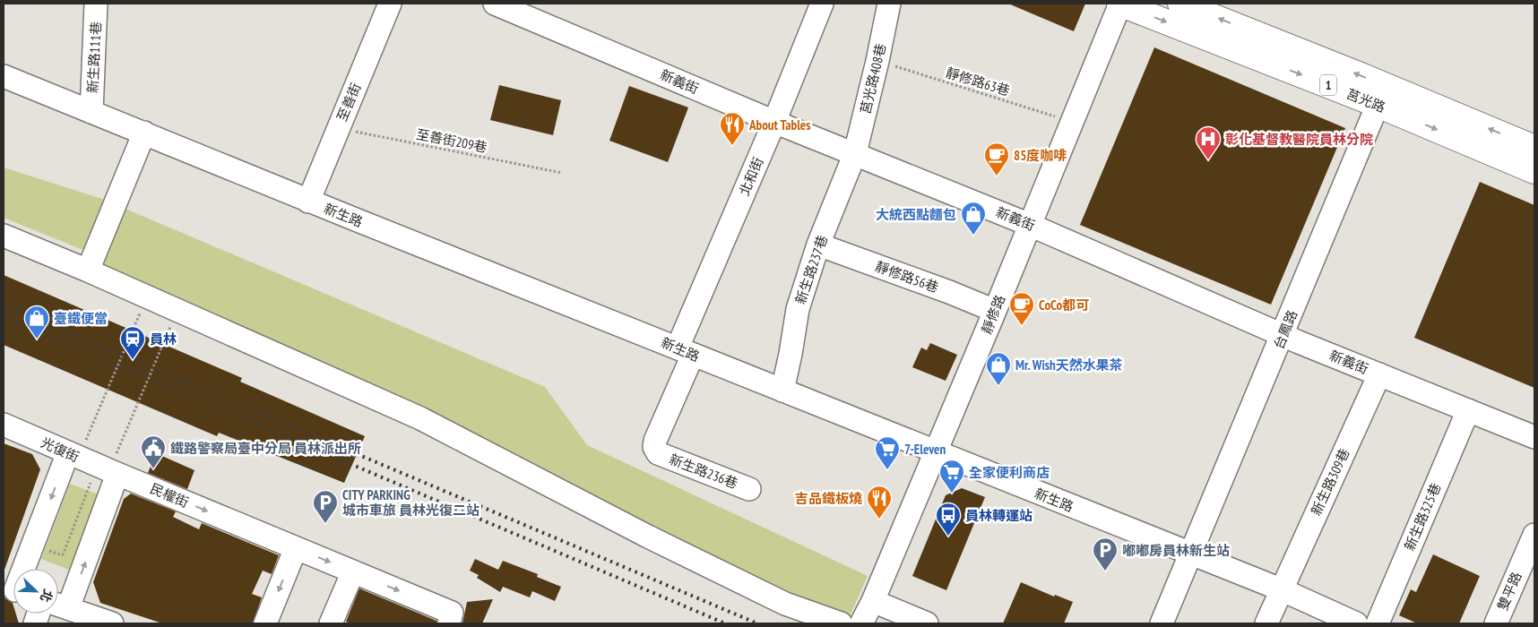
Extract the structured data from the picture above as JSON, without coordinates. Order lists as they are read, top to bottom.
{
  "streets": {
    "main road": ["1", "莒光路"],
    "street": [
      "新生路111巷",
      "莒光路408巷",
      "新義街",
      "至善街",
      "北和街",
      "新生路",
      "新生路237巷",
      "靜修路56巷",
      "靜修路",
      "台鳳路",
      "光復街",
      "新生路236巷",
      "新生路309巷",
      "民權街",
      "新生路325巷",
      "雙平路"
    ],
    "path": ["靜修路63巷", "至善街209巷"]
  },
  "crossings": [
    ["新生路111巷", "新生路"],
    ["莒光路408巷", "新義街"],
    ["莒光路408巷", "靜修路63巷"],
    ["莒光路408巷", "新生路237巷"],
    ["新義街", "北和街"],
    ["新義街", "新生路237巷"],
    ["新義街", "靜修路"],
    ["新義街", "台鳳路"],
    ["新義街", "新生路309巷"],
    ["新義街", "新生路325巷"],
    ["靜修路63巷", "靜修路"],
    ["莒光路", "靜修路"],
    ["莒光路", "台鳳路"],
    ["至善街", "至善街209巷"],
    ["至善街", "新生路"],
    ["北和街", "新生路"],
    ["北和街", "新生路236巷"],
    ["新生路", "新生路237巷"],
    ["新生路", "靜修路"],
    ["新生路", "台鳳路"],
    ["新生路", "新生路236巷"],
    ["新生路", "新生路309巷"],
    ["新生路237巷", "靜修路56巷"],
    ["靜修路56巷", "靜修路"],
    ["光復街", "民權街"]
  ],
  "places": {
    "restaurant": ["About Tables", "吉品鐵板燒"],
    "hospital": ["彰化基督教醫院員林分院"],
    "cafe": ["85度咖啡", "CoCo都可"],
    "shop": ["大統西點麵包", "臺鐵便當", "Mr. Wish天然水果茶"],
    "station": ["員林"],
    "public building": ["鐵路警察局臺中分局 員林派出所"],
    "supermarket": ["7-Eleven", "全家便利商店"],
    "parking": ["CITY PARKING 城市車旅 員林光復二站", "嘟嘟房員林新生站"],
    "bus stop": ["員林轉運站"]
  },
  "north": "bottom right"
}
